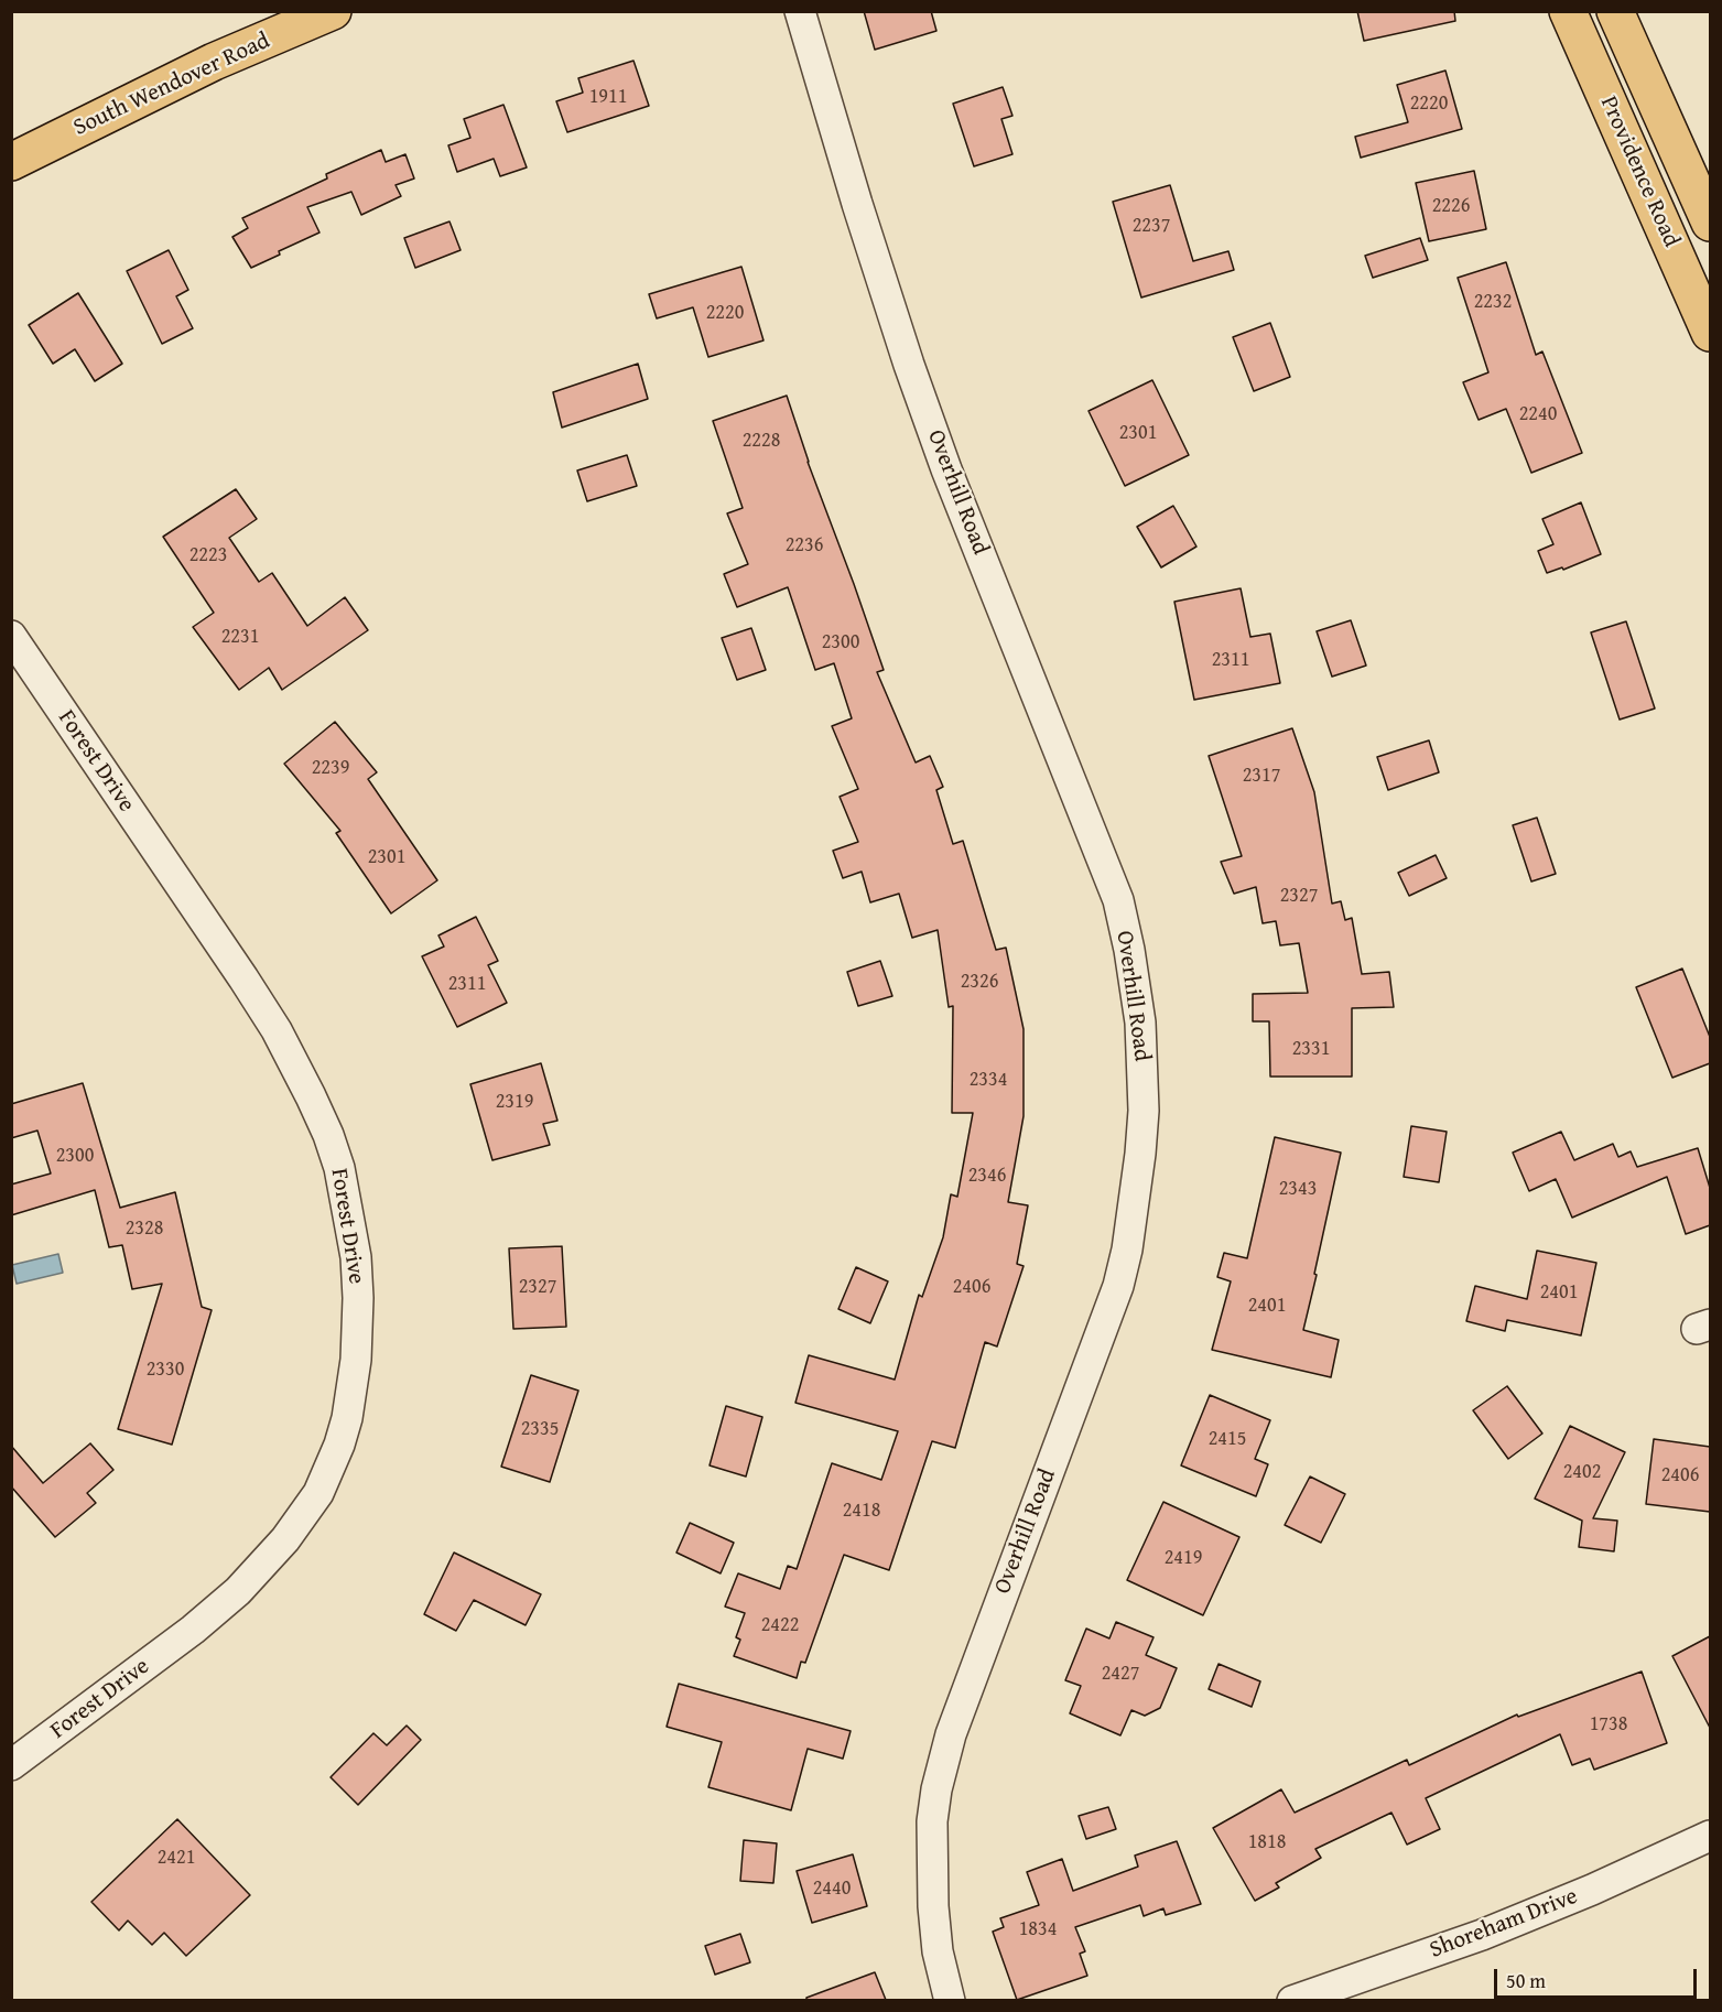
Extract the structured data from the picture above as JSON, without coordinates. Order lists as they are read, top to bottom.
{
  "streets": {
    "main road": ["South Wendover Road", "Providence Road"],
    "street": ["Overhill Road", "Forest Drive", "Shoreham Drive"]
  },
  "house_numbers": [
    "1911",
    "2220",
    "2226",
    "2237",
    "2232",
    "2220",
    "2240",
    "2301",
    "2228",
    "2236",
    "2223",
    "2231",
    "2300",
    "2311",
    "2239",
    "2317",
    "2301",
    "2327",
    "2326",
    "2311",
    "2331",
    "2334",
    "2319",
    "2300",
    "2346",
    "2343",
    "2328",
    "2327",
    "2406",
    "2401",
    "2401",
    "2330",
    "2335",
    "2415",
    "2402",
    "2406",
    "2418",
    "2419",
    "2422",
    "2427",
    "1738",
    "1818",
    "2421",
    "2440",
    "1834"
  ],
  "scale_bar": "50 m"
}
